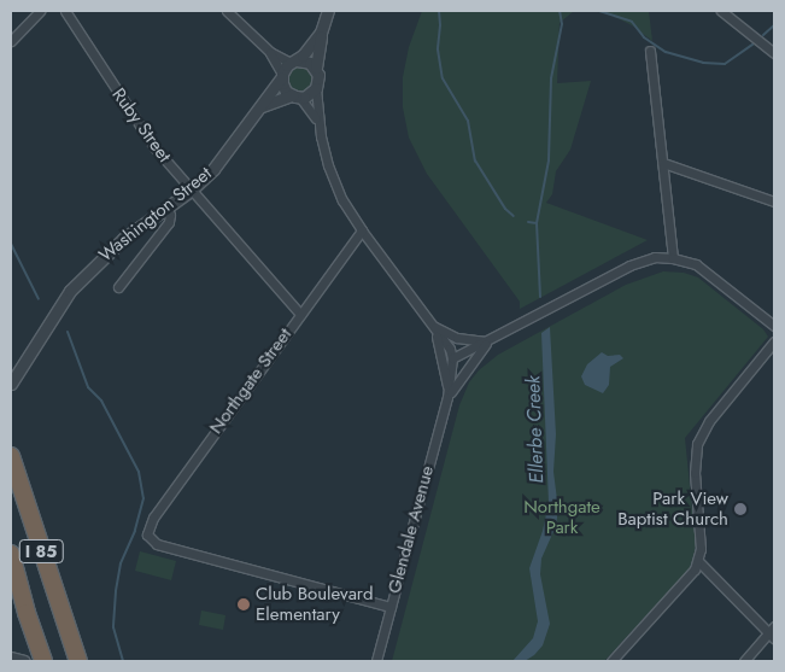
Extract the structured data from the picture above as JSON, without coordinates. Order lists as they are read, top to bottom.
{
  "streets": {
    "highway": ["I 85"],
    "street": [
      "Ruby Street",
      "Washington Street",
      "Northgate Street",
      "Glendale Avenue"
    ]
  },
  "crossings": [
    ["Ruby Street", "Washington Street"],
    ["Ruby Street", "Northgate Street"],
    ["Washington Street", "Glendale Avenue"],
    ["Northgate Street", "Glendale Avenue"]
  ],
  "water": ["Ellerbe Creek"],
  "parks": ["Northgate Park"],
  "places": ["Park View Baptist Church", "Club Boulevard Elementary"]
}
